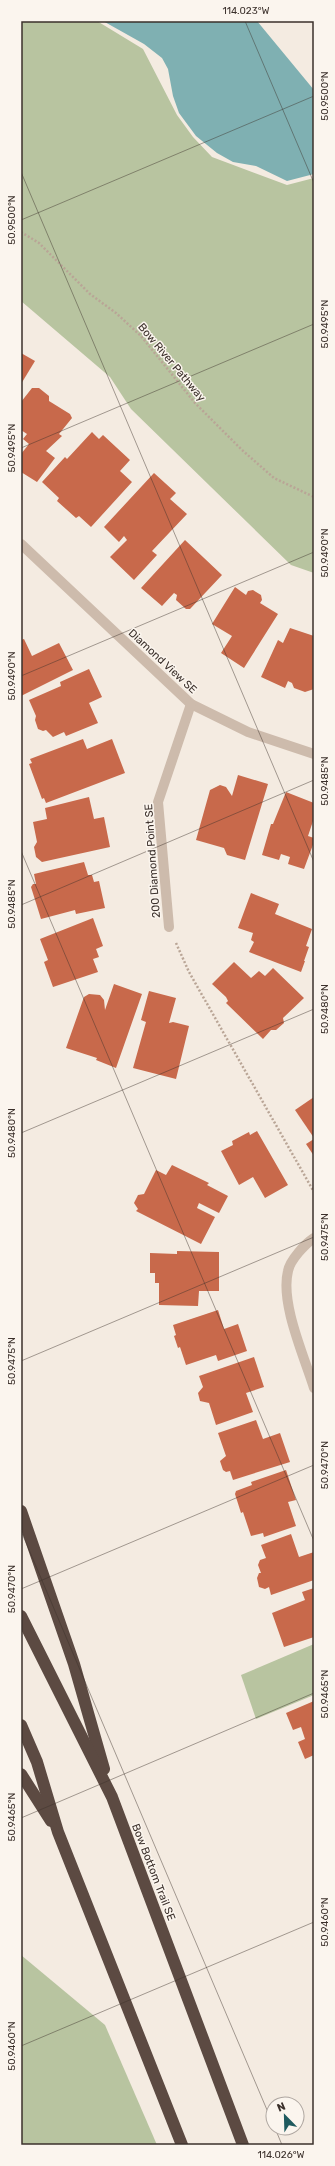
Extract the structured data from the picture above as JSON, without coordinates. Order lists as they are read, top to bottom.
{
  "streets": {
    "highway": ["Bow Bottom Trail SE"],
    "street": ["Diamond View SE", "200 Diamond Point SE"],
    "path": ["Bow River Pathway"]
  },
  "crossings": [
    ["Diamond View SE", "200 Diamond Point SE"]
  ],
  "north": "top left",
  "coordinates": [
    "114.023°W",
    "50.9500°N",
    "50.9495°N",
    "50.9490°N",
    "50.9485°N",
    "50.9480°N",
    "50.9475°N",
    "50.9470°N",
    "50.9465°N",
    "50.9460°N",
    "114.026°W"
  ]
}
